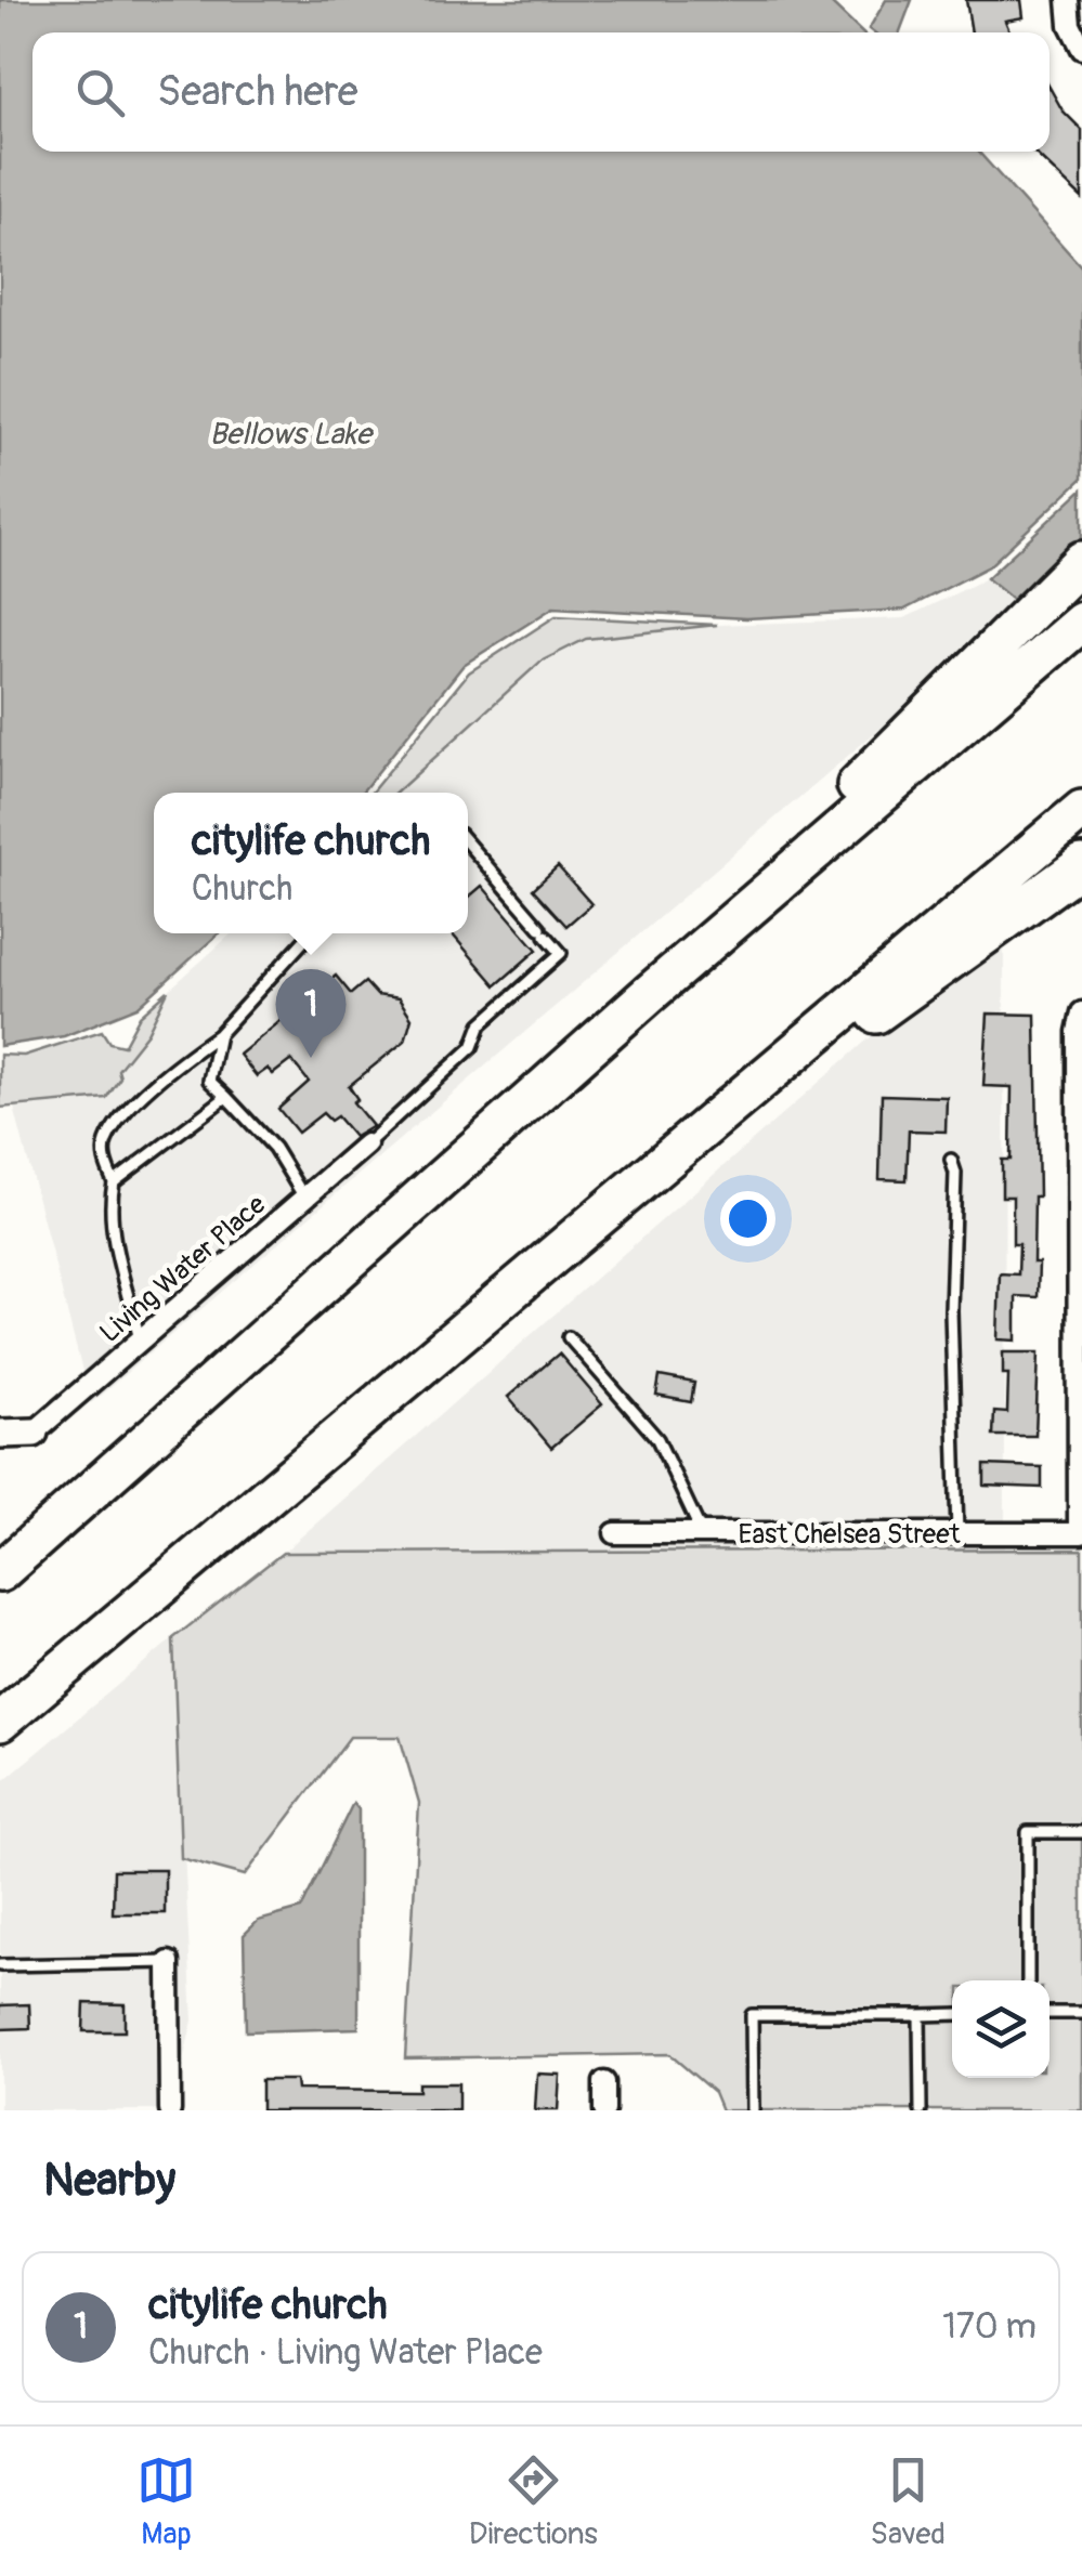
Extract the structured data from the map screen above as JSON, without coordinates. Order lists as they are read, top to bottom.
{
  "streets": {
    "street": ["Living Water Place", "East Chelsea Street"]
  },
  "water": ["Bellows Lake"],
  "page": {
    "search": "Search here",
    "popup": ["citylife church", "Church"],
    "pins": "1",
    "heading": "Nearby",
    "list": [
      {
        "mark": "1",
        "name": "citylife church",
        "note": "Church · Living Water Place",
        "value": "170 m"
      }
    ],
    "nav": ["Map", "Directions", "Saved"]
  }
}
